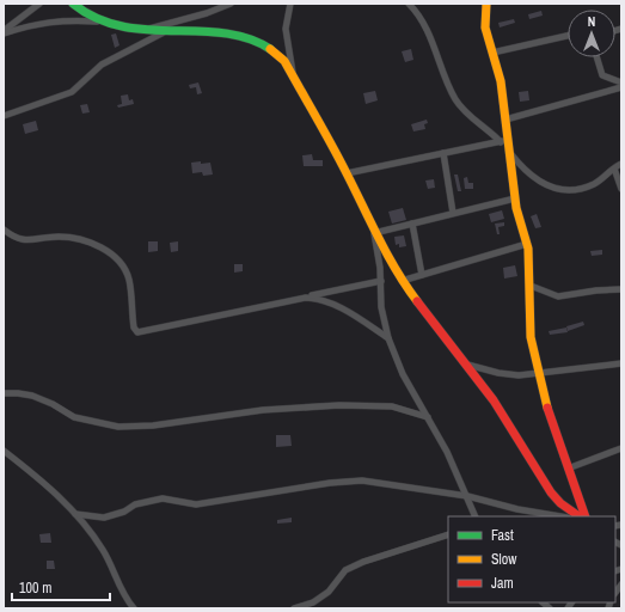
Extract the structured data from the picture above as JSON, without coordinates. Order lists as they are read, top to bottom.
{
  "legend": ["Fast", "Slow", "Jam"],
  "scale_bar": "100 m",
  "north": "top"
}
